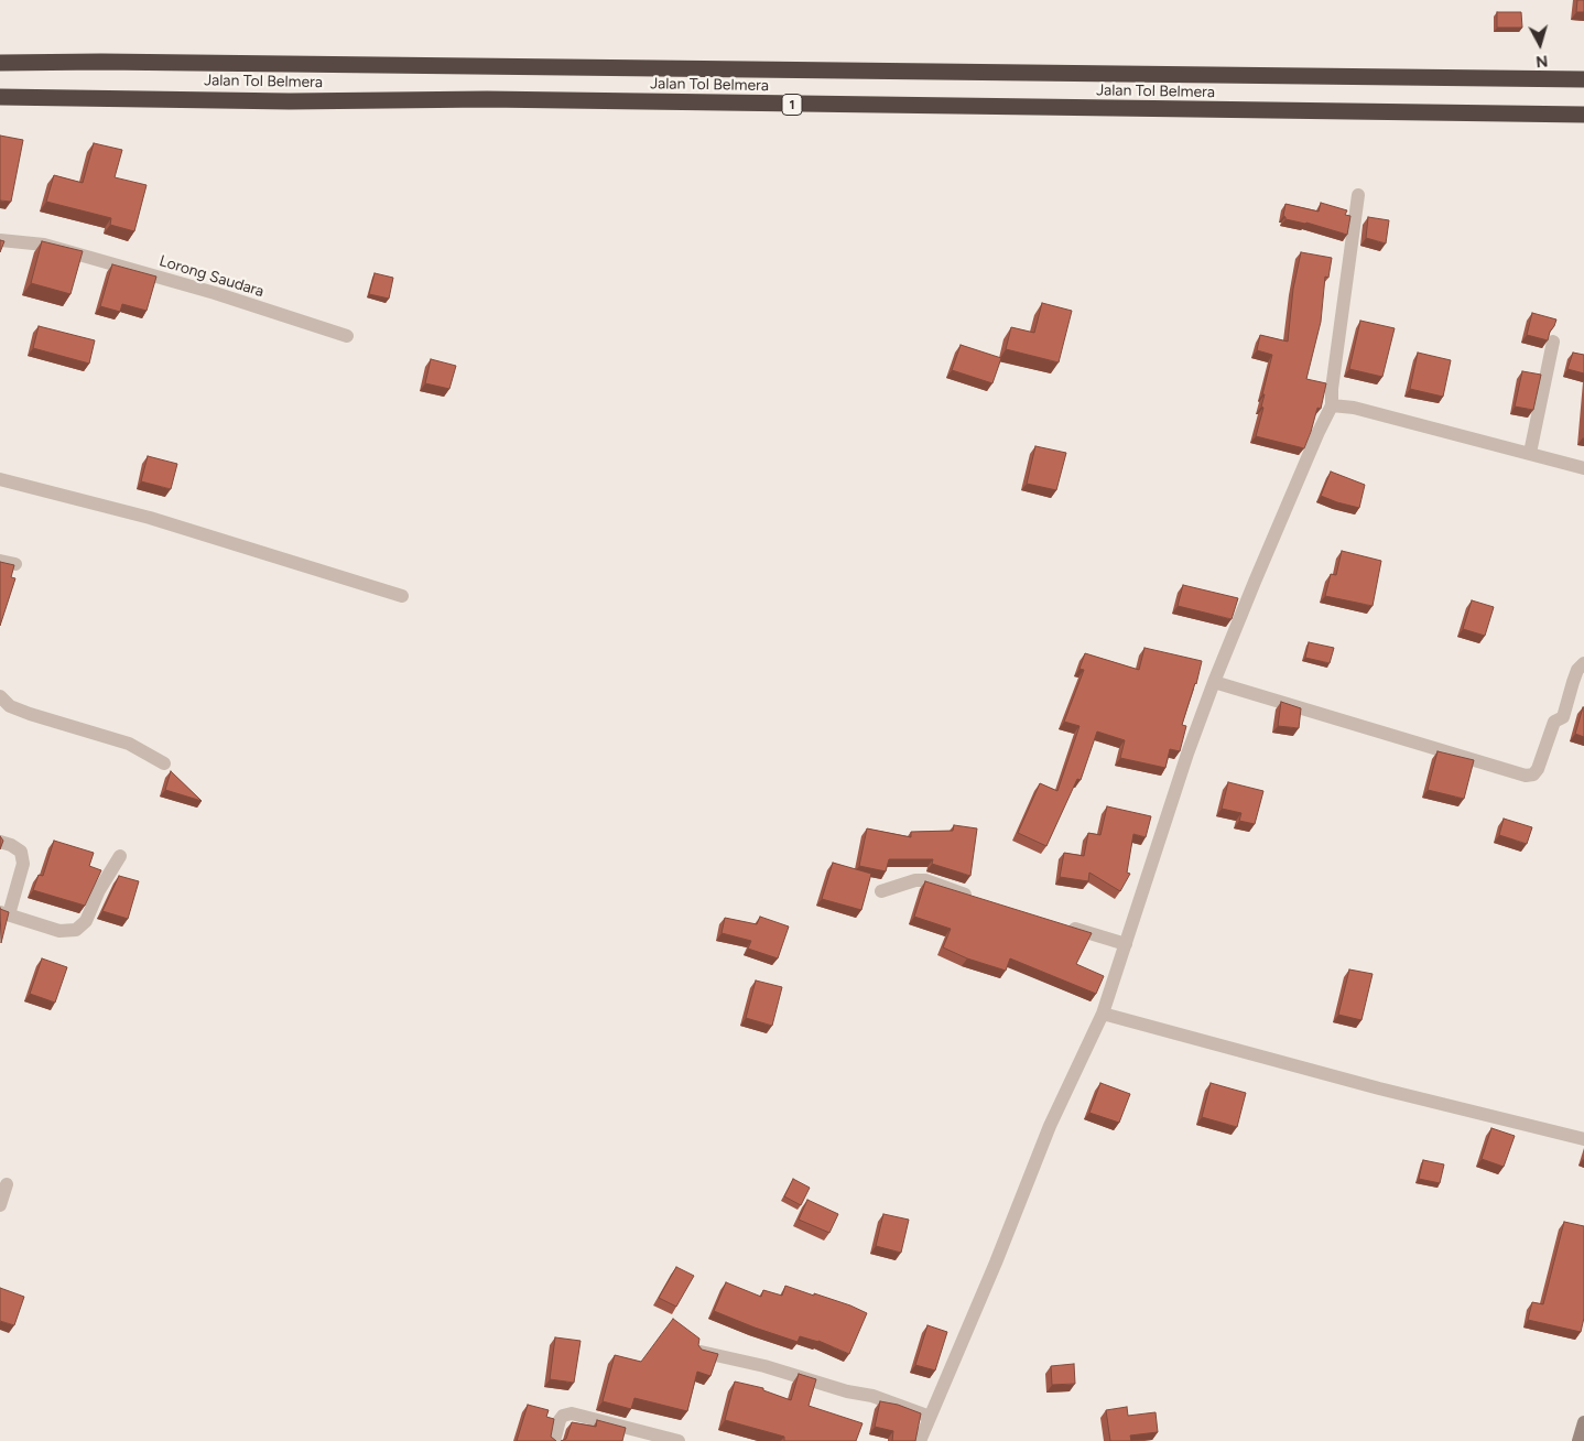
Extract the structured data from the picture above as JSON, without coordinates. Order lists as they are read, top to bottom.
{
  "streets": {
    "highway": ["Jalan Tol Belmera", "1"],
    "street": ["Lorong Saudara"]
  },
  "north": "bottom"
}
